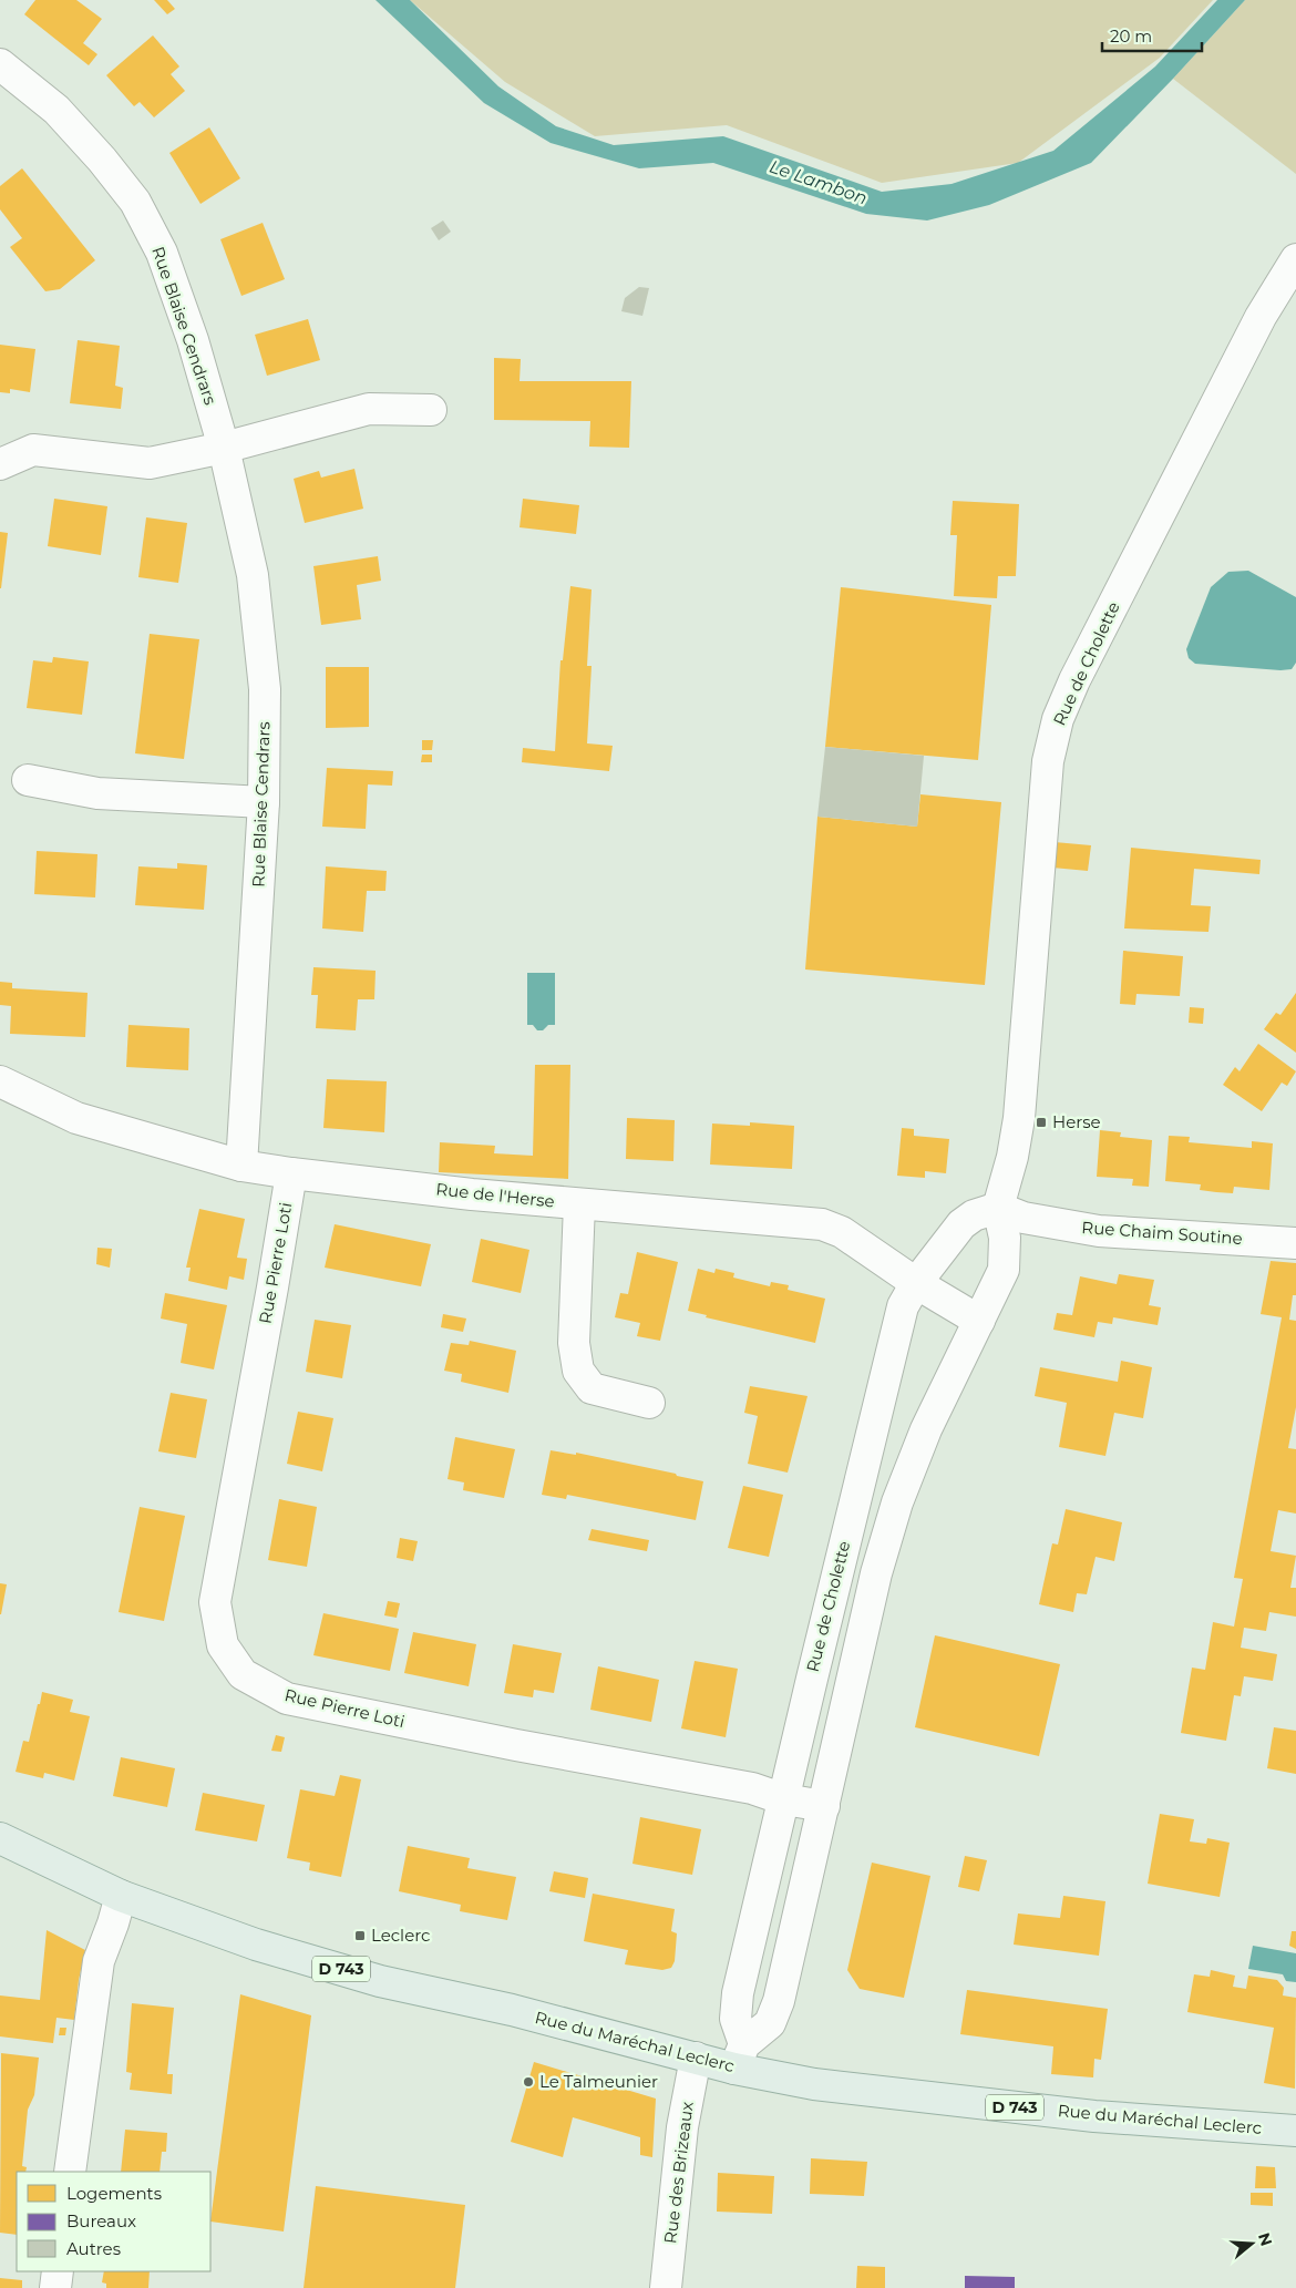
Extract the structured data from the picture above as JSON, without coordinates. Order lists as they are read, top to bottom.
{
  "streets": {
    "main road": ["D 743", "Rue du Maréchal Leclerc"],
    "street": [
      "Rue Blaise Cendrars",
      "Rue de Cholette",
      "Rue de l'Herse",
      "Rue Chaim Soutine",
      "Rue Pierre Loti",
      "Rue des Brizeaux"
    ]
  },
  "crossings": [
    ["Rue Blaise Cendrars", "Rue de l'Herse"],
    ["Rue de Cholette", "Rue de l'Herse"],
    ["Rue de Cholette", "Rue Chaim Soutine"],
    ["Rue de Cholette", "Rue Pierre Loti"],
    ["Rue de Cholette", "Rue du Maréchal Leclerc"],
    ["Rue de l'Herse", "Rue Pierre Loti"],
    ["Rue du Maréchal Leclerc", "Rue des Brizeaux"]
  ],
  "water": ["Le Lambon"],
  "places": {
    "transit": ["Herse", "Leclerc"],
    "other": ["Le Talmeunier"]
  },
  "legend": ["Logements", "Bureaux", "Autres"],
  "scale_bar": "20 m",
  "north": "right"
}
